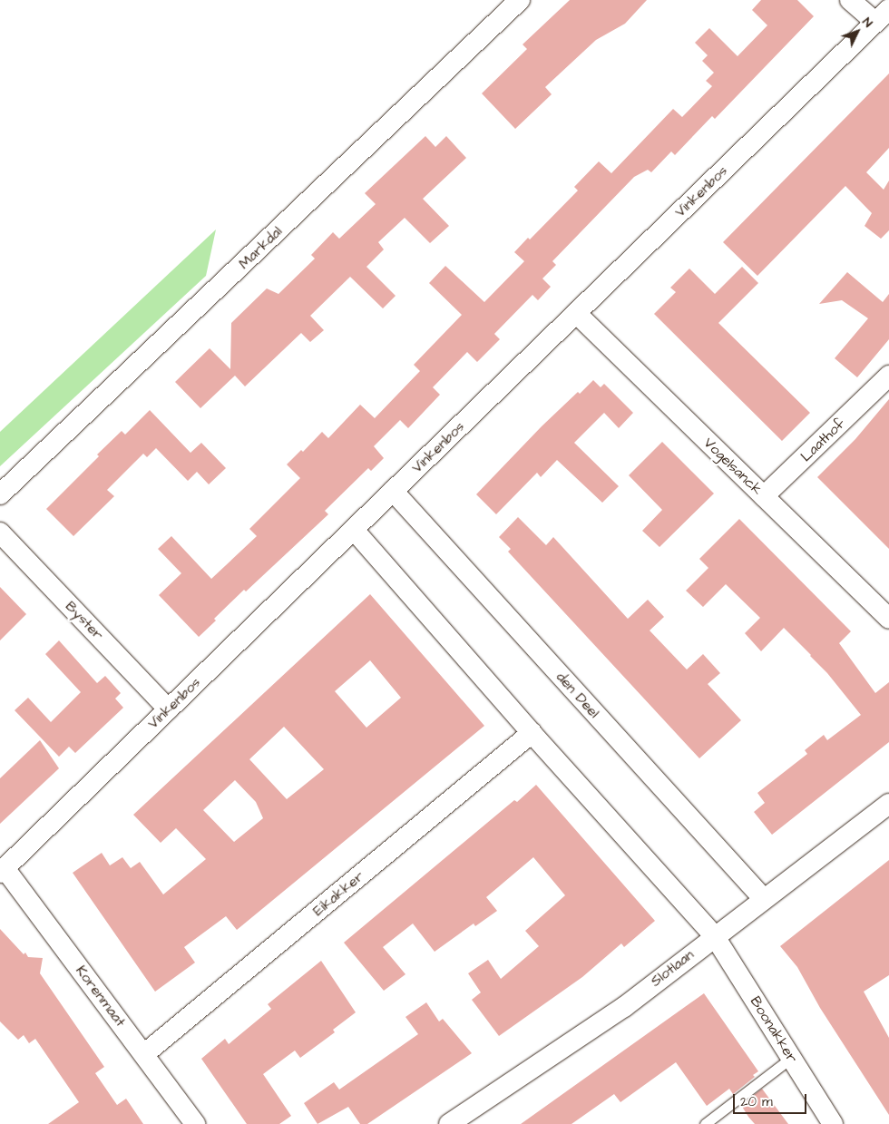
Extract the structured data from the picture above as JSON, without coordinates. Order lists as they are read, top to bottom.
{
  "streets": {
    "street": [
      "Vinkenbos",
      "Markdal",
      "Laathof",
      "Vogelsanck",
      "Byster",
      "den Deel",
      "Eikakker",
      "Slotlaan",
      "Korenmaat",
      "Boonakker"
    ]
  },
  "crossings": [
    ["Vinkenbos", "Vogelsanck"],
    ["Vinkenbos", "Byster"],
    ["Vinkenbos", "den Deel"],
    ["Vinkenbos", "Korenmaat"],
    ["Laathof", "Vogelsanck"],
    ["den Deel", "Slotlaan"],
    ["Eikakker", "Korenmaat"],
    ["Slotlaan", "Boonakker"]
  ],
  "scale_bar": "20 m",
  "north": "top right"
}
